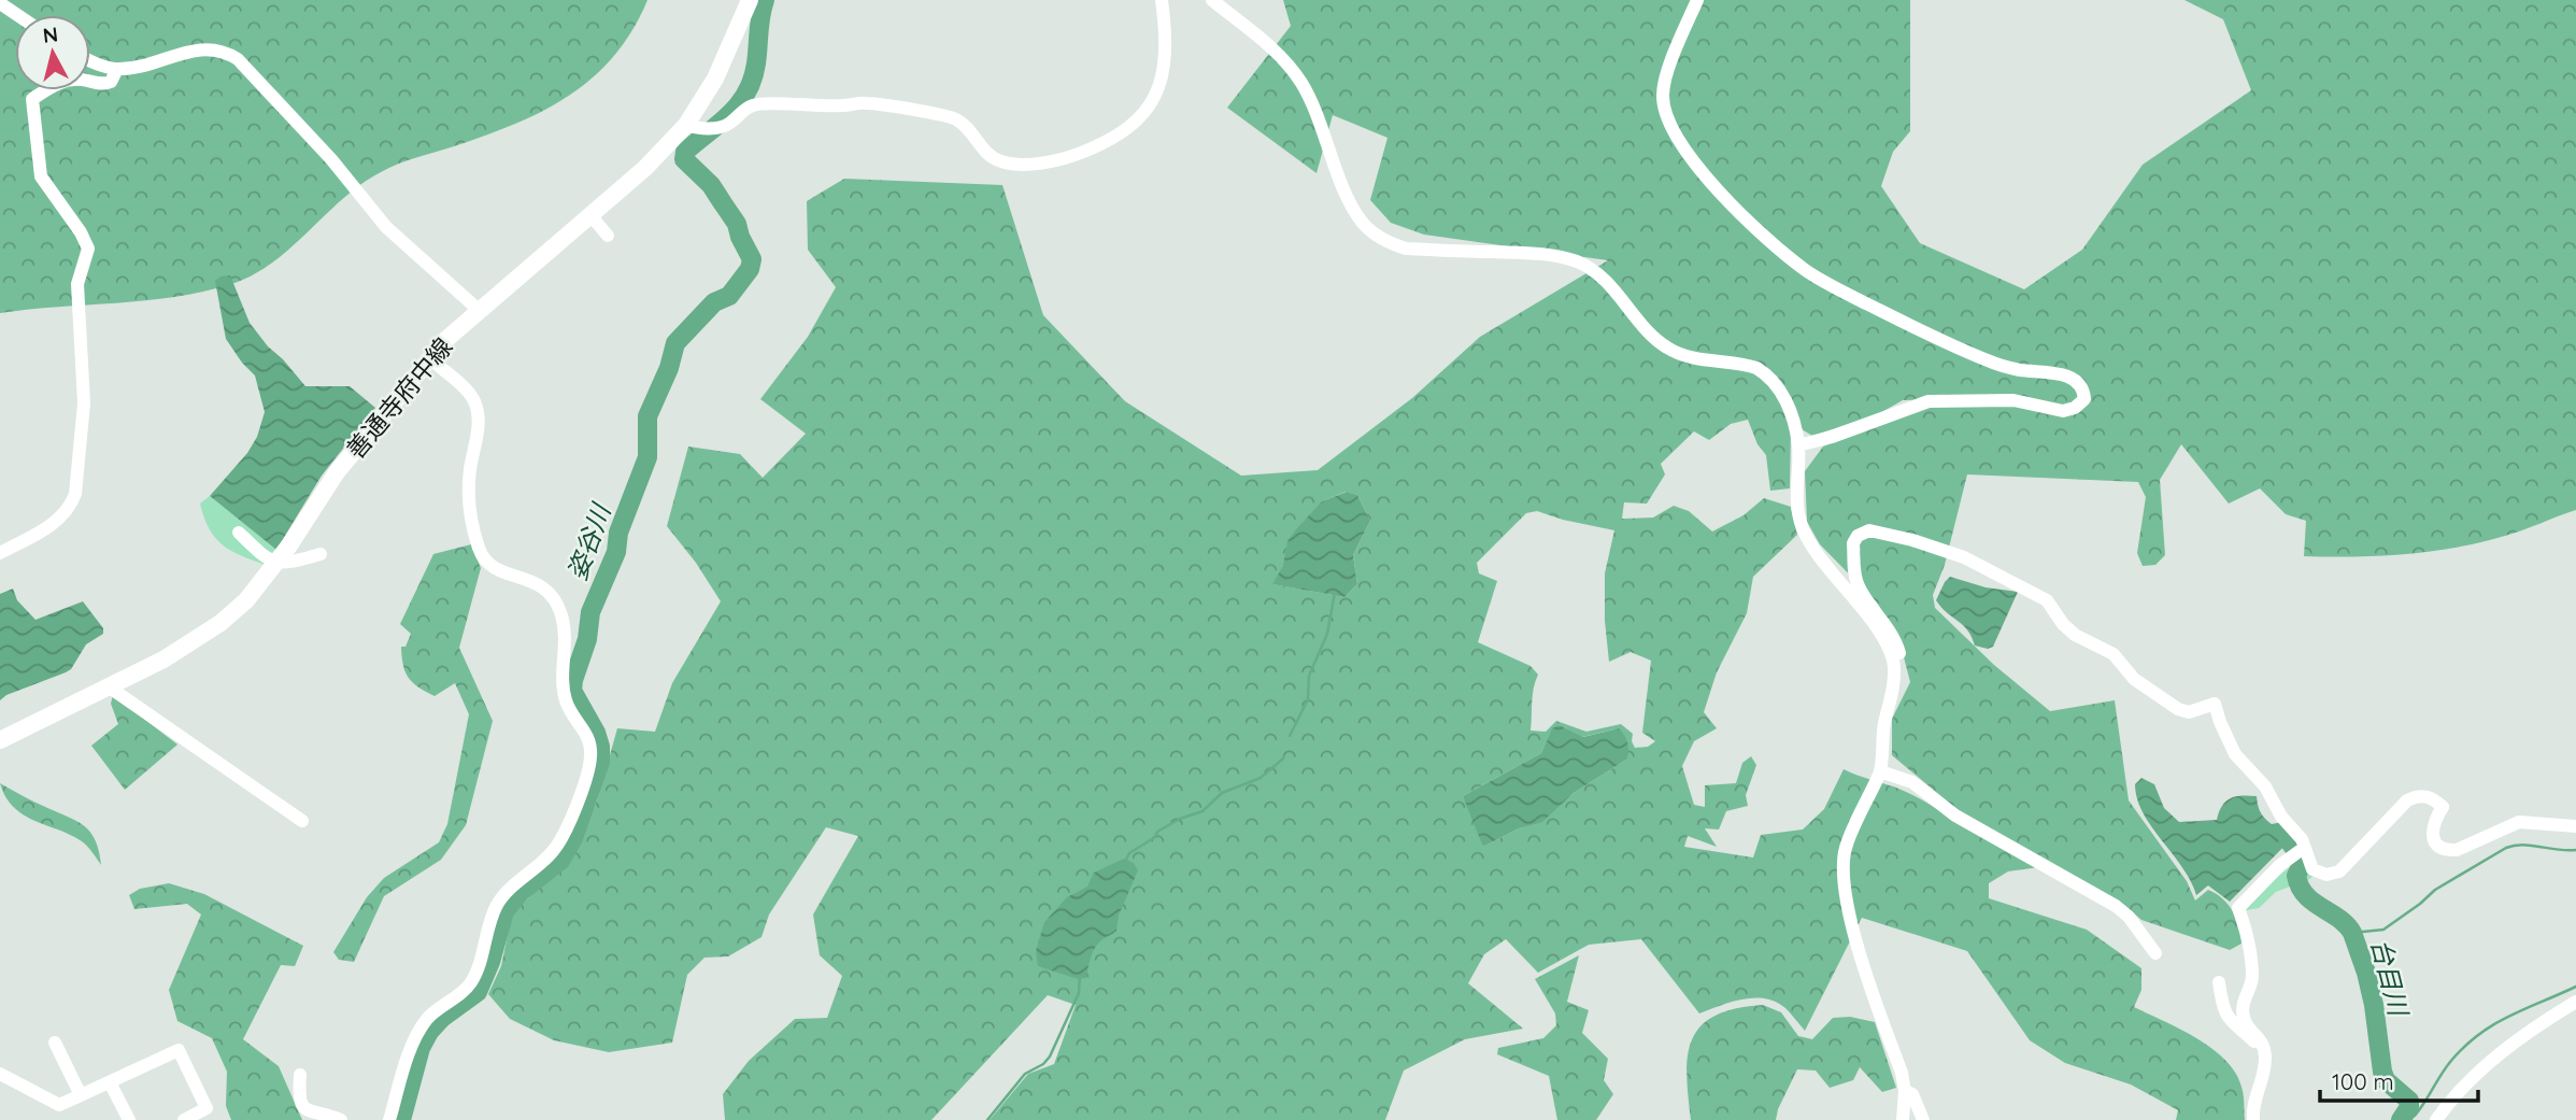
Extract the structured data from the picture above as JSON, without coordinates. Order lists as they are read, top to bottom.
{
  "streets": {
    "main road": ["善通寺府中線"]
  },
  "water": ["姿谷川", "台目川"],
  "scale_bar": "100 m",
  "north": "top"
}
